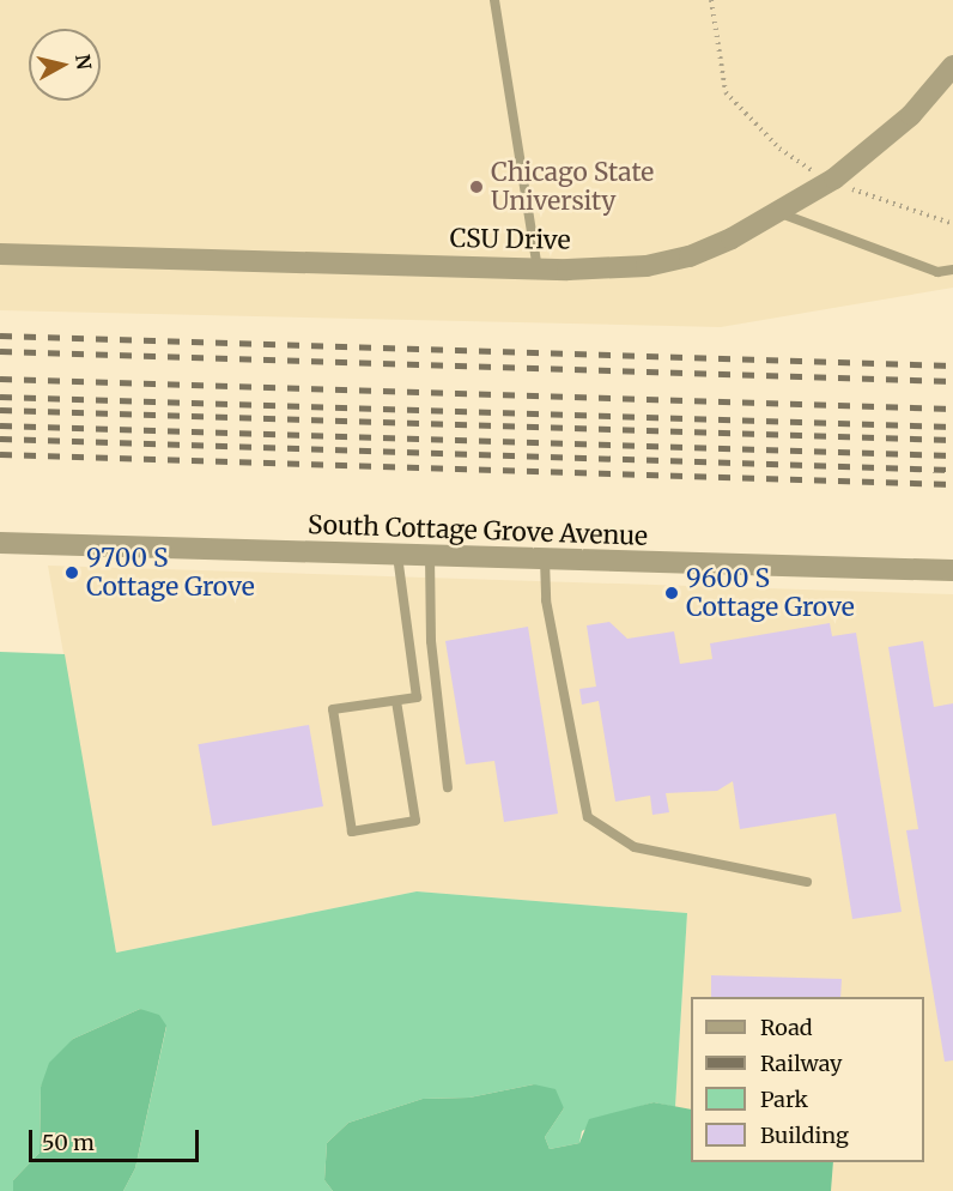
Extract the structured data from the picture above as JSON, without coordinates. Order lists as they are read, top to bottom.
{
  "streets": {
    "street": ["CSU Drive", "South Cottage Grove Avenue"]
  },
  "places": ["Chicago State University", "9700 S Cottage Grove", "9600 S Cottage Grove"],
  "legend": [
    "Road",
    "Railway",
    "Park",
    "Building"
  ],
  "scale_bar": "50 m",
  "north": "right"
}
